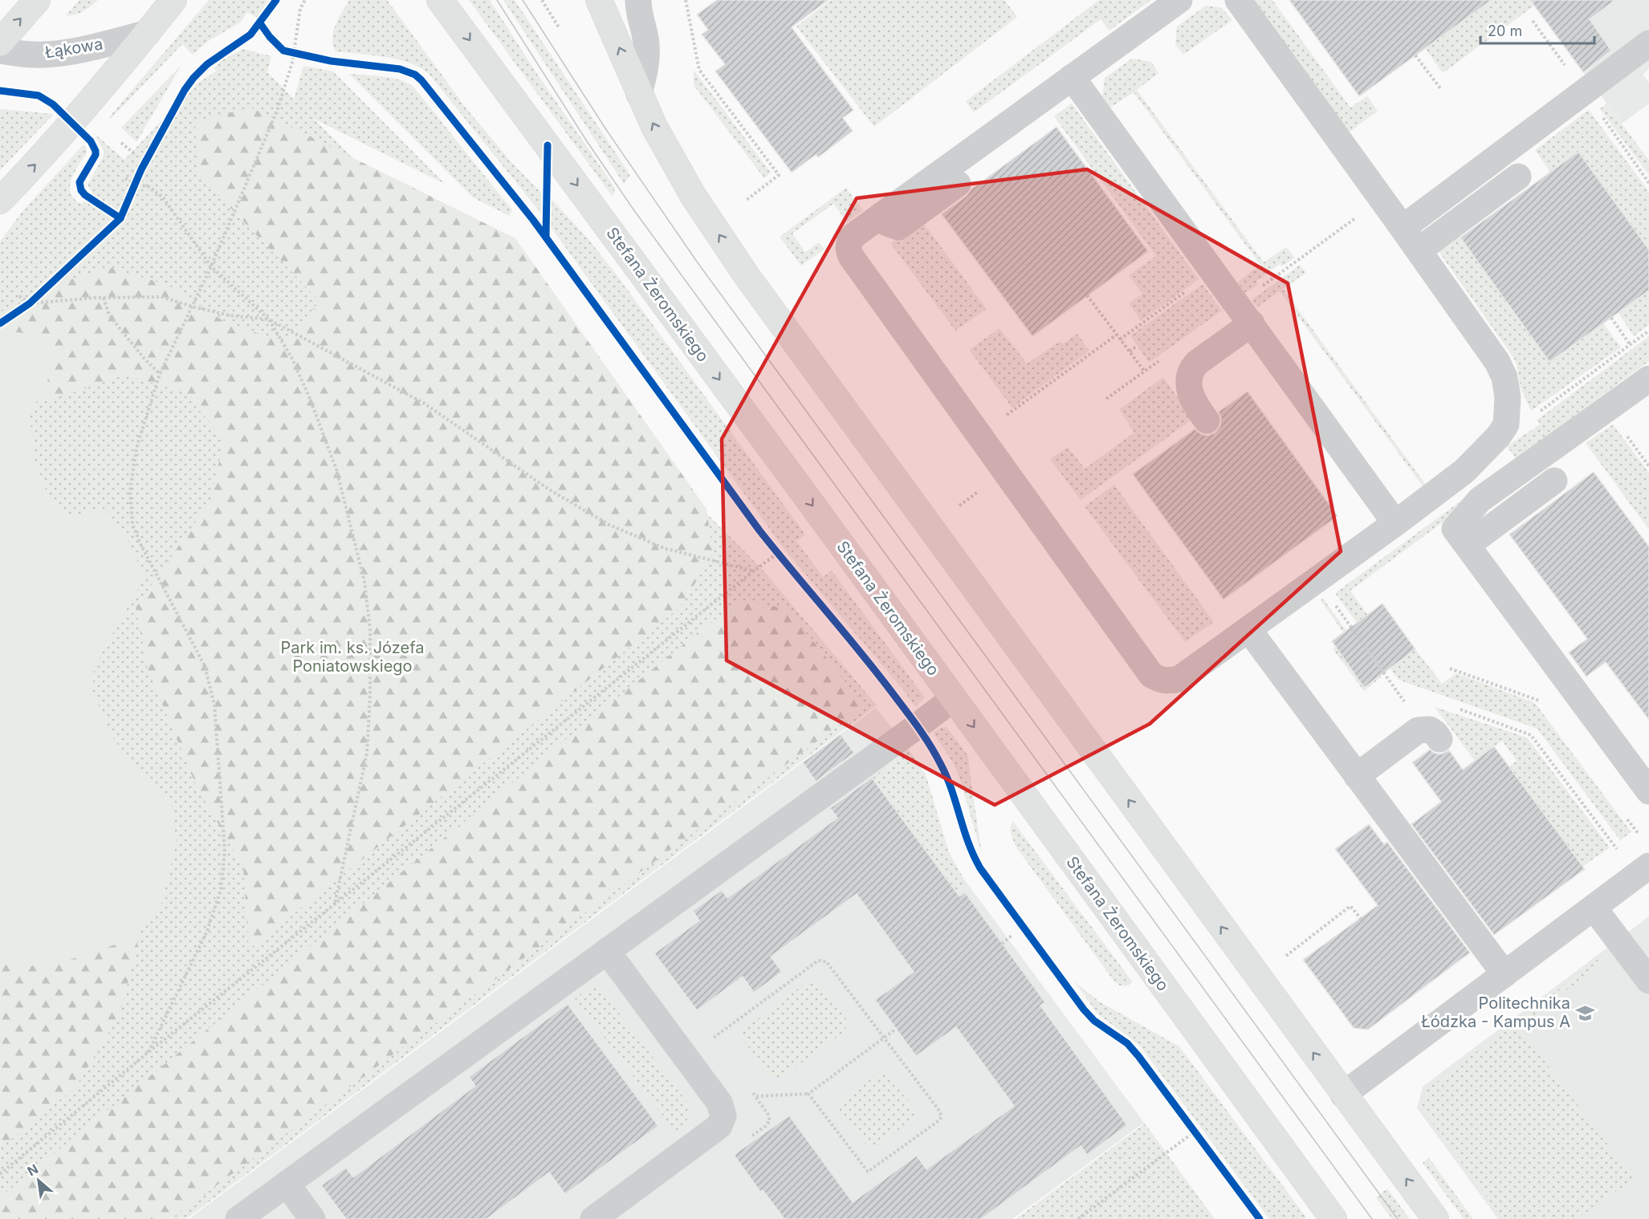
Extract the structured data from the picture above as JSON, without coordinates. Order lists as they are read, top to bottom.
{
  "streets": {
    "main road": ["Stefana Żeromskiego"],
    "street": ["Łąkowa"]
  },
  "parks": ["Park im. ks. Józefa Poniatowskiego"],
  "places": {
    "school or university": ["Politechnika Łódzka - Kampus A"]
  },
  "scale_bar": "20 m",
  "north": "top left"
}
